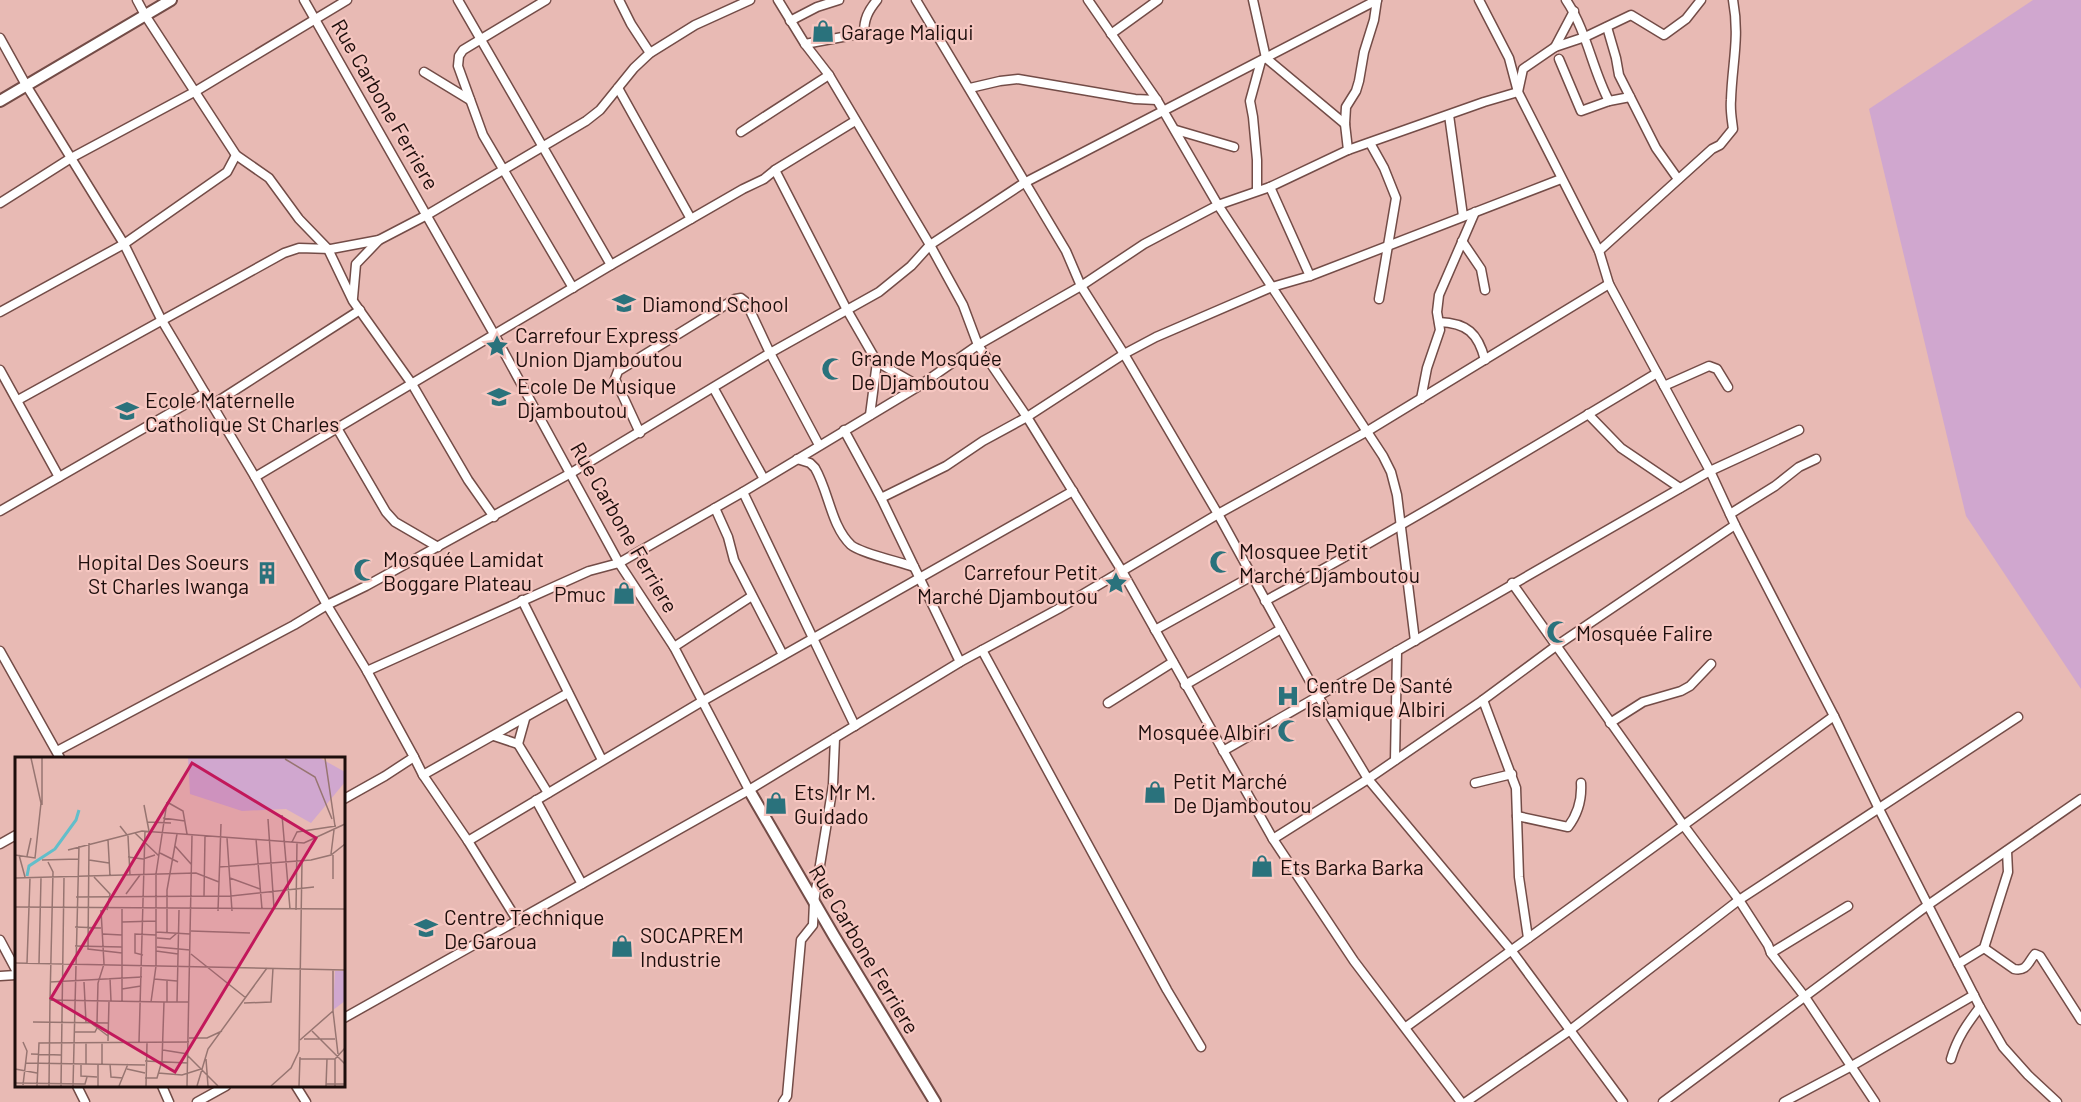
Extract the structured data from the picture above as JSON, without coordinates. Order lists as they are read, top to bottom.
{
  "streets": {
    "street": ["Rue Carbone Ferriere"]
  },
  "places": {
    "shop": [
      "Garage Maliqui",
      "Pmuc",
      "Petit Marché De Djamboutou",
      "Ets Mr M. Guidado",
      "Ets Barka Barka",
      "SOCAPREM Industrie"
    ],
    "school or university": [
      "Diamond School",
      "Ecole De Musique Djamboutou",
      "Ecole Maternelle Catholique St Charles",
      "Centre Technique De Garoua"
    ],
    "place": ["Carrefour Express Union Djamboutou", "Carrefour Petit Marché Djamboutou"],
    "mosque": [
      "Grande Mosquée De Djamboutou",
      "Mosquee Petit Marché Djamboutou",
      "Mosquée Lamidat Boggare Plateau",
      "Mosquée Falire",
      "Mosquée Albiri"
    ],
    "building": ["Hopital Des Soeurs St Charles Iwanga"],
    "hospital": ["Centre De Santé Islamique Albiri"]
  }
}
